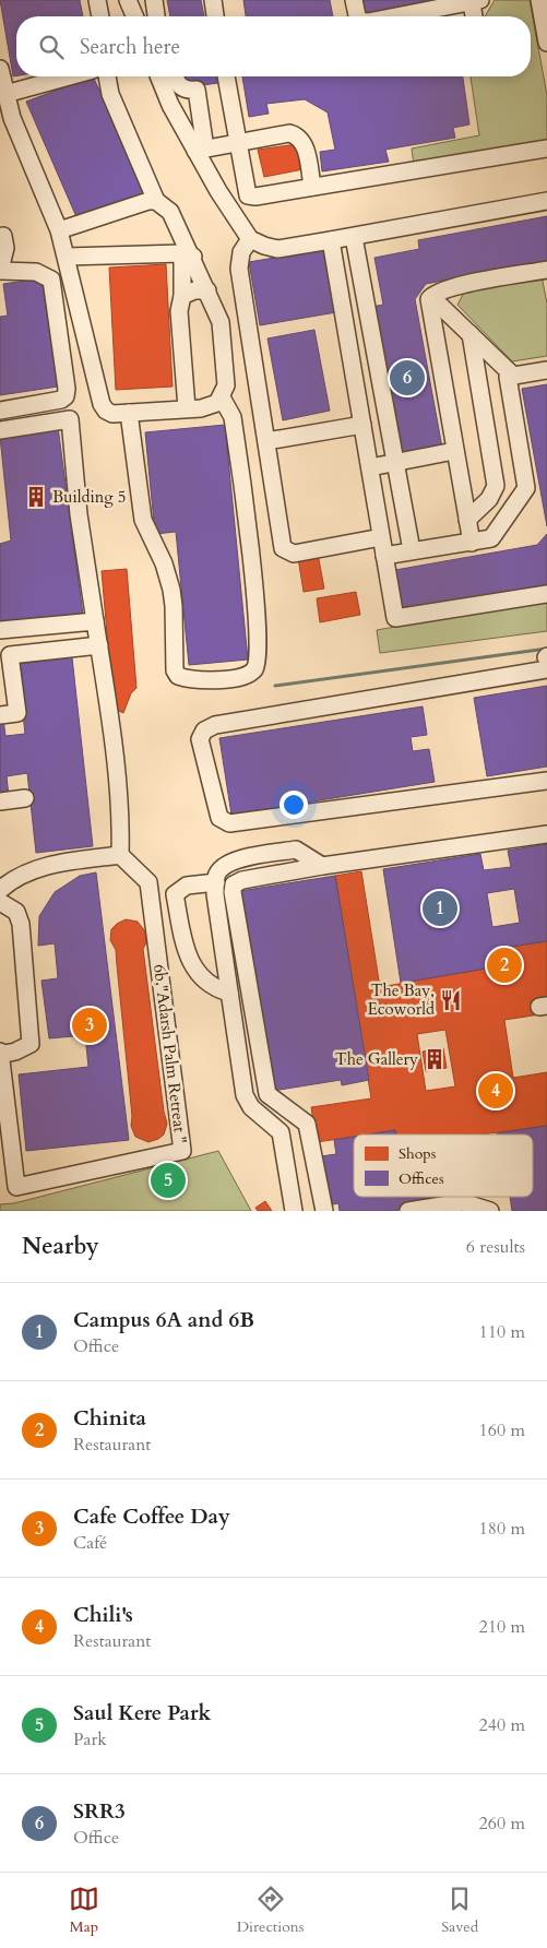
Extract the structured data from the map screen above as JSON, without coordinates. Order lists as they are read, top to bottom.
{
  "streets": {
    "lane": ["6b,\"Adarsh Palm Retreat \""]
  },
  "places": {
    "building": ["Building 5", "The Gallery"],
    "restaurant": ["The Bay, Ecoworld"]
  },
  "legend": ["Shops", "Offices"],
  "page": {
    "search": "Search here",
    "pins": [
      "6",
      "1",
      "2",
      "3",
      "4",
      "5"
    ],
    "heading": ["Nearby", "6 results"],
    "list": [
      {
        "mark": "1",
        "name": "Campus 6A and 6B",
        "note": "Office",
        "value": "110 m"
      },
      {
        "mark": "2",
        "name": "Chinita",
        "note": "Restaurant",
        "value": "160 m"
      },
      {
        "mark": "3",
        "name": "Cafe Coffee Day",
        "note": "Café",
        "value": "180 m"
      },
      {
        "mark": "4",
        "name": "Chili's",
        "note": "Restaurant",
        "value": "210 m"
      },
      {
        "mark": "5",
        "name": "Saul Kere Park",
        "note": "Park",
        "value": "240 m"
      },
      {
        "mark": "6",
        "name": "SRR3",
        "note": "Office",
        "value": "260 m"
      }
    ],
    "nav": ["Map", "Directions", "Saved"]
  }
}
